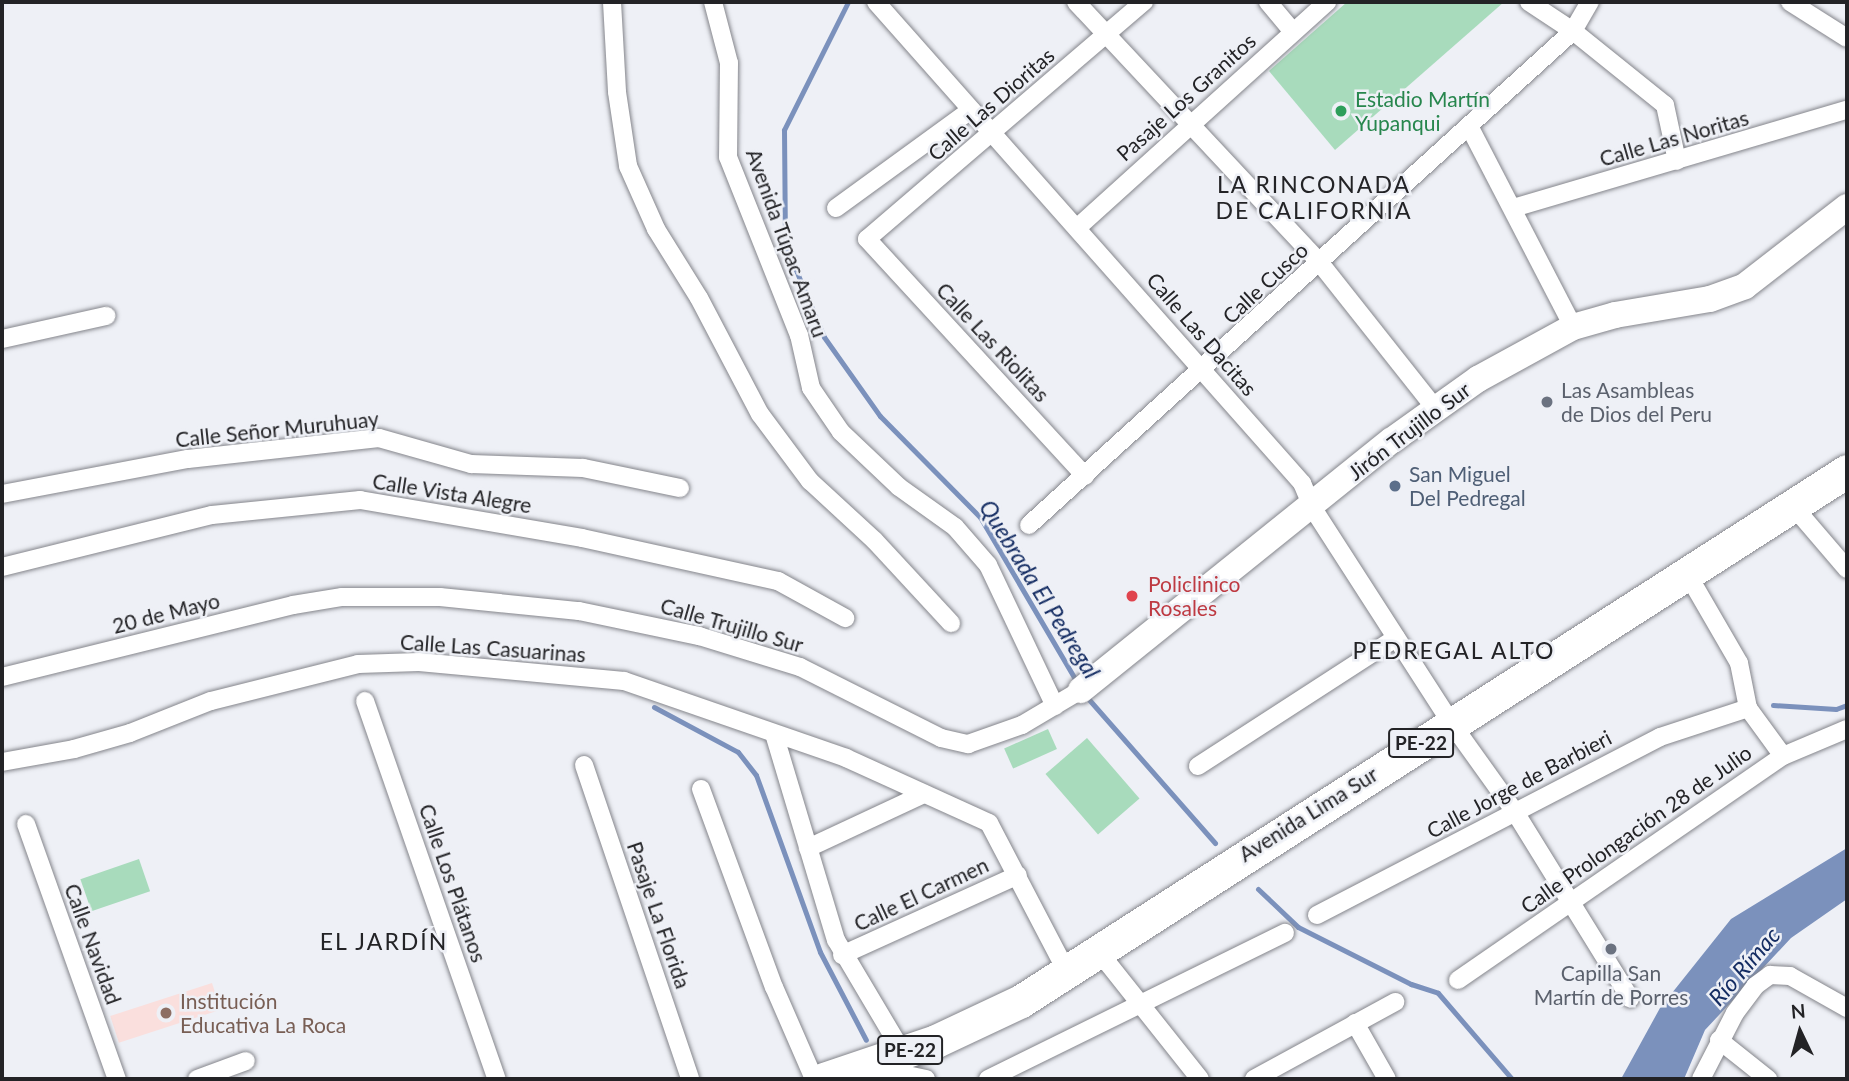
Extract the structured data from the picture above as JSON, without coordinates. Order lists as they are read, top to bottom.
{
  "streets": {
    "highway": ["PE-22", "Avenida Lima Sur"],
    "street": [
      "Pasaje Los Granitos",
      "Calle Las Dioritas",
      "Calle Las Noritas",
      "Avenida Túpac Amaru",
      "Calle Cusco",
      "Calle Las Dacitas",
      "Calle Las Riolitas",
      "Calle Señor Muruhuay",
      "Jirón Trujillo Sur",
      "Calle Vista Alegre",
      "20 de Mayo",
      "Calle Trujillo Sur",
      "Calle Las Casuarinas",
      "Calle Jorge de Barbieri",
      "Calle Prolongación 28 de Julio",
      "Calle Los Plátanos",
      "Calle El Carmen",
      "Pasaje La Florida",
      "Calle Navidad"
    ]
  },
  "crossings": [
    ["Pasaje Los Granitos", "Calle Las Dacitas"],
    ["Calle Las Dioritas", "Calle Las Dacitas"],
    ["Calle Las Dioritas", "Calle Las Riolitas"],
    ["Avenida Túpac Amaru", "Calle Trujillo Sur"],
    ["Calle Cusco", "Calle Las Dacitas"],
    ["Calle Cusco", "Calle Las Riolitas"],
    ["Calle Las Dacitas", "Jirón Trujillo Sur"],
    ["Calle Las Dacitas", "Calle Jorge de Barbieri"],
    ["Calle Las Dacitas", "Avenida Lima Sur"],
    ["Calle Las Dacitas", "Calle Prolongación 28 de Julio"],
    ["Jirón Trujillo Sur", "Calle Trujillo Sur"],
    ["20 de Mayo", "Calle Trujillo Sur"],
    ["Calle Las Casuarinas", "Avenida Lima Sur"],
    ["Calle Las Casuarinas", "Calle El Carmen"]
  ],
  "districts": ["LA RINCONADA DE CALIFORNIA", "PEDREGAL ALTO", "EL JARDÍN"],
  "water": ["Quebrada El Pedregal", "Río Rímac"],
  "places": [
    "Estadio Martín Yupanqui",
    "Las Asambleas de Dios del Peru",
    "San Miguel Del Pedregal",
    "Policlinico Rosales",
    "Capilla San Martín de Porres",
    "Institución Educativa La Roca"
  ],
  "north": "top"
}
